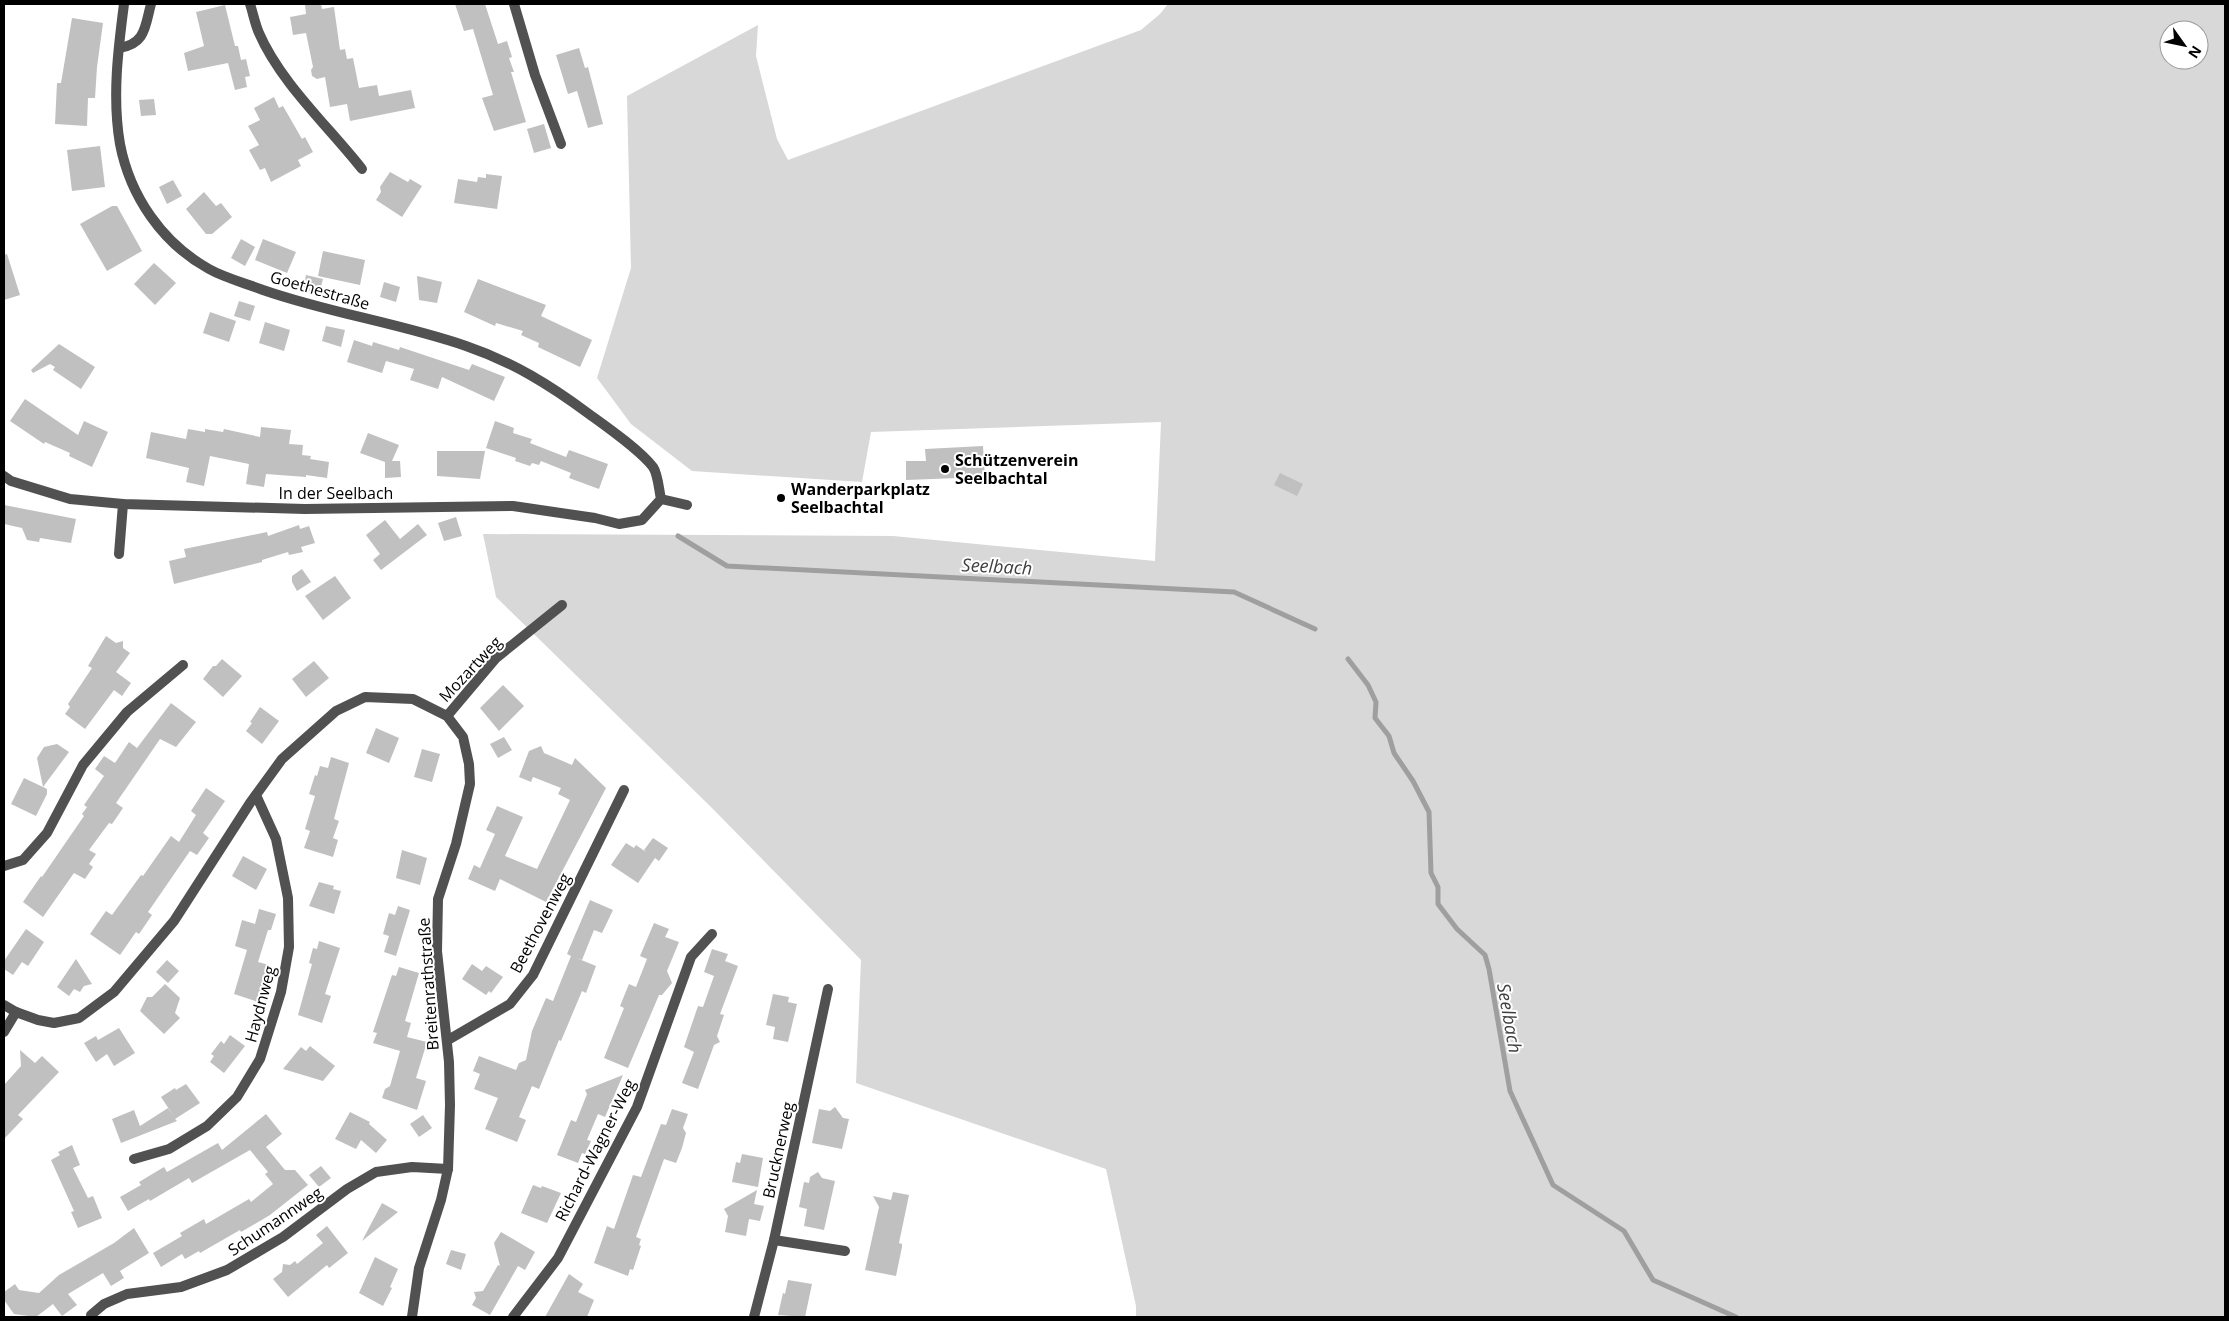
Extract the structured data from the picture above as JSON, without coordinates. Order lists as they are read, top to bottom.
{
  "streets": {
    "street": [
      "Goethestraße",
      "In der Seelbach",
      "Mozartweg",
      "Beethovenweg",
      "Breitenrathstraße",
      "Haydnweg",
      "Richard-Wagner-Weg",
      "Brucknerweg",
      "Schumannweg"
    ]
  },
  "crossings": [
    ["Goethestraße", "In der Seelbach"],
    ["Mozartweg", "Breitenrathstraße"],
    ["Beethovenweg", "Breitenrathstraße"],
    ["Breitenrathstraße", "Haydnweg"],
    ["Breitenrathstraße", "Schumannweg"]
  ],
  "water": ["Seelbach"],
  "places": ["Schützenverein Seelbachtal", "Wanderparkplatz Seelbachtal"],
  "north": "bottom right"
}
